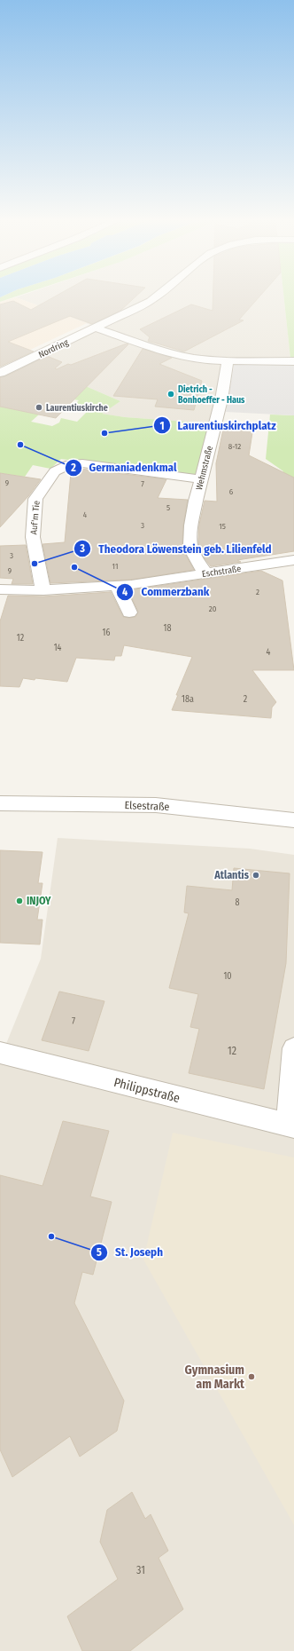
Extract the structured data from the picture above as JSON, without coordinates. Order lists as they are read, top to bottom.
{
  "streets": {
    "street": [
      "Nordring",
      "Wehmstraße",
      "Auf'm Tie",
      "Eschstraße",
      "Elsestraße",
      "Philippstraße"
    ]
  },
  "crossings": [
    ["Wehmstraße", "Auf'm Tie"],
    ["Wehmstraße", "Eschstraße"],
    ["Auf'm Tie", "Eschstraße"]
  ],
  "places": [
    "Dietrich - Bonhoeffer - Haus",
    "Laurentiuskirche",
    "Laurentiuskirchplatz",
    "Germaniadenkmal",
    "Theodora Löwenstein geb. Lilienfeld",
    "Commerzbank",
    "Atlantis",
    "INJOY",
    "St. Joseph",
    "Gymnasium am Markt"
  ],
  "house_numbers": [
    "8-12",
    "9",
    "7",
    "6",
    "5",
    "4",
    "3",
    "15",
    "3",
    "11",
    "9",
    "2",
    "20",
    "18",
    "16",
    "12",
    "14",
    "4",
    "18a",
    "2",
    "8",
    "10",
    "7",
    "12",
    "31"
  ]
}
